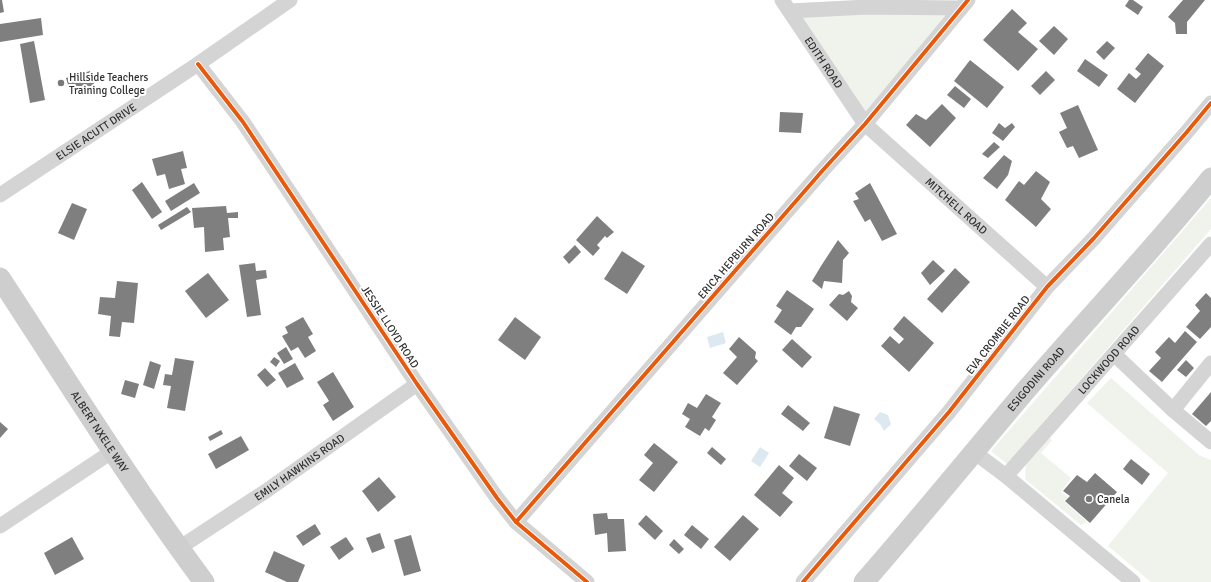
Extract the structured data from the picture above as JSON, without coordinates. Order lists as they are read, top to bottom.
{
  "streets": {
    "main road": ["ESIGODINI ROAD", "ALBERT NXELE WAY"],
    "street": [
      "EDITH ROAD",
      "ELSIE ACUTT DRIVE",
      "MITCHELL ROAD",
      "ERICA HEPBURN ROAD",
      "JESSIE LLOYD ROAD",
      "EVA CROMBIE ROAD",
      "LOCKWOOD ROAD",
      "EMILY HAWKINS ROAD"
    ]
  },
  "crossings": [
    ["EDITH ROAD", "MITCHELL ROAD"],
    ["EDITH ROAD", "ERICA HEPBURN ROAD"],
    ["ELSIE ACUTT DRIVE", "JESSIE LLOYD ROAD"],
    ["MITCHELL ROAD", "ERICA HEPBURN ROAD"],
    ["MITCHELL ROAD", "EVA CROMBIE ROAD"],
    ["ERICA HEPBURN ROAD", "JESSIE LLOYD ROAD"],
    ["JESSIE LLOYD ROAD", "EMILY HAWKINS ROAD"],
    ["ALBERT NXELE WAY", "EMILY HAWKINS ROAD"]
  ],
  "places": ["Hillside Teachers Training College", "Canela"]
}
